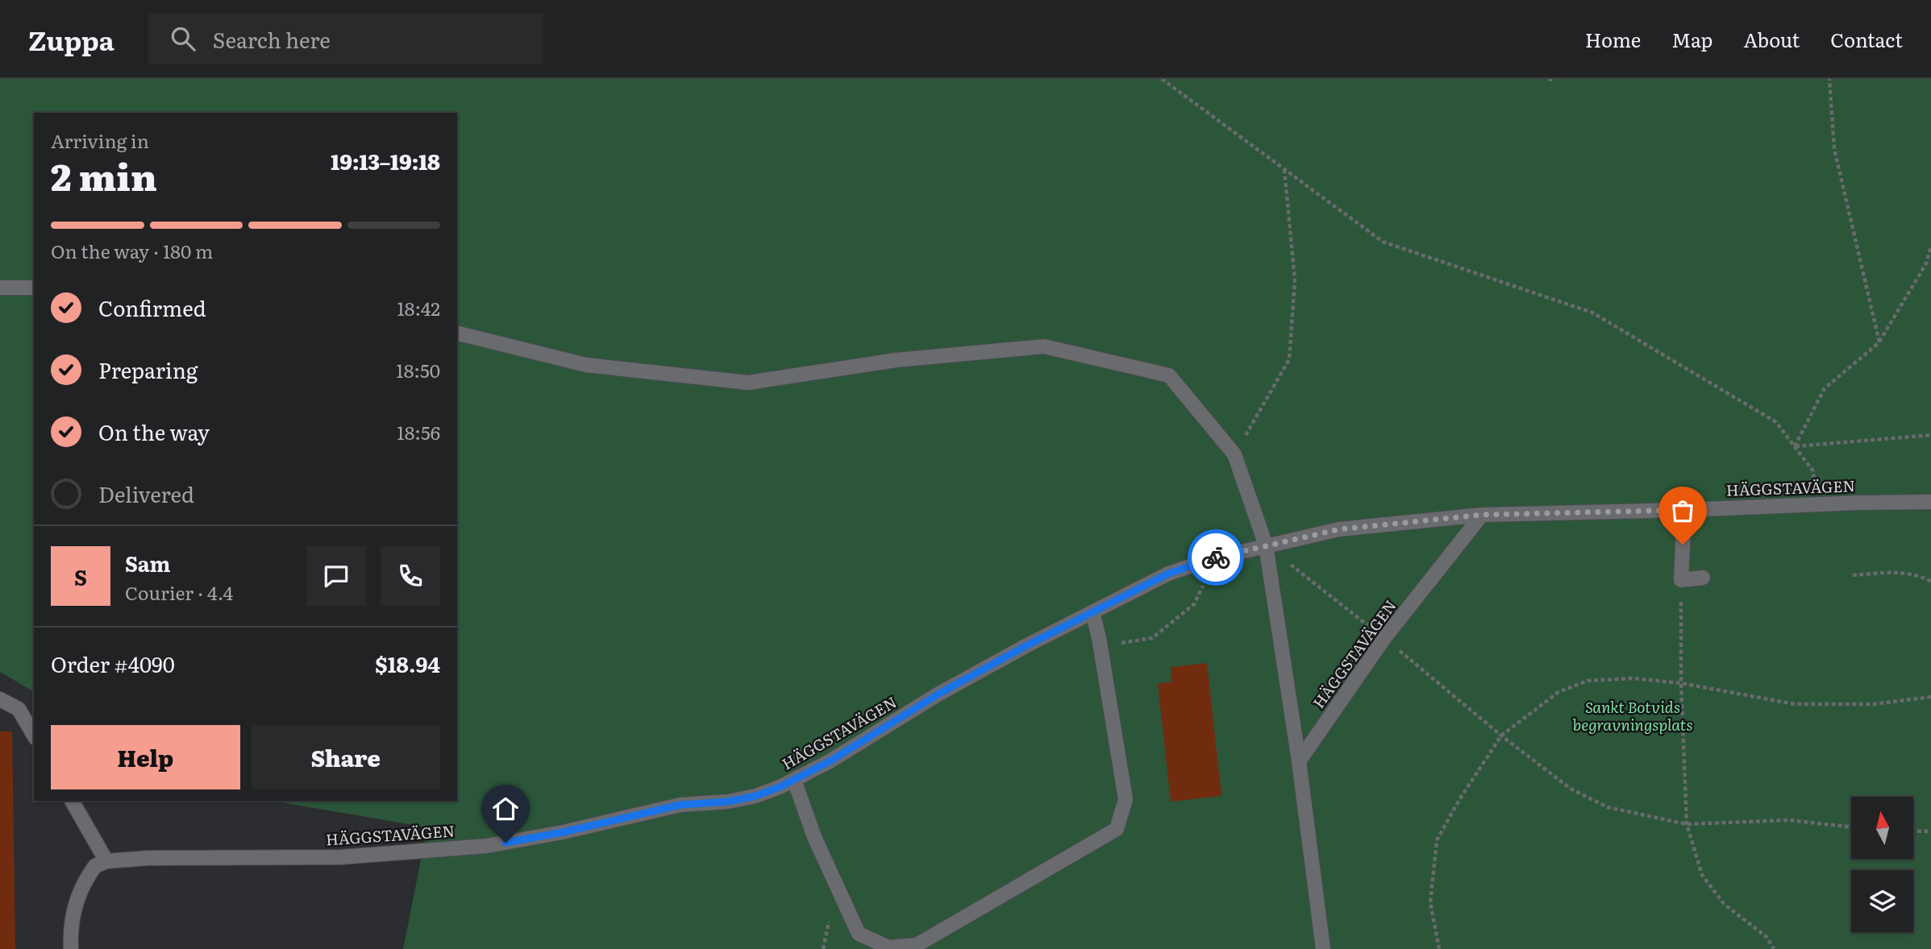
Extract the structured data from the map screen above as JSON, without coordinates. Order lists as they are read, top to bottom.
{
  "streets": {
    "street": ["HÄGGSTAVÄGEN"]
  },
  "parks": ["Sankt Botvids begravningsplats"],
  "north": "top",
  "page": {
    "header": "Zuppa",
    "search": "Search here",
    "nav": [
      "Home",
      "Map",
      "About",
      "Contact"
    ],
    "heading": ["2 min", "Arriving in", "19:13–19:18"],
    "panel": [
      "Sam",
      "Courier · 4.4",
      "Order #4090",
      "$18.94"
    ],
    "bar": "On the way · 180 m",
    "list": [
      ["Confirmed", "18:42"],
      ["Preparing", "18:50"],
      ["On the way", "18:56"],
      "Delivered"
    ],
    "round": "S",
    "buttons": ["Help", "Share"]
  }
}
